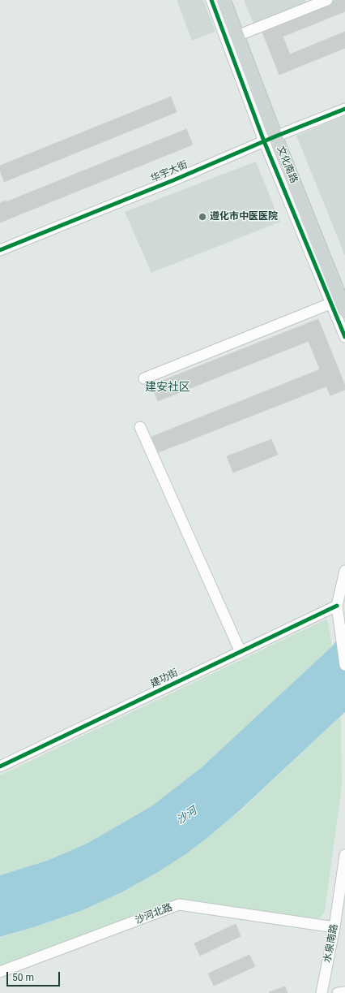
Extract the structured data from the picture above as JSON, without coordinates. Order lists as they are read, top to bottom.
{
  "streets": {
    "main road": ["文化南路"],
    "street": [
      "华宇大街",
      "建功街",
      "沙河北路",
      "水泉南路"
    ]
  },
  "crossings": [
    ["文化南路", "华宇大街"],
    ["沙河北路", "水泉南路"]
  ],
  "districts": ["建安社区"],
  "water": ["沙河"],
  "places": ["遵化市中医医院"],
  "scale_bar": "50 m"
}
